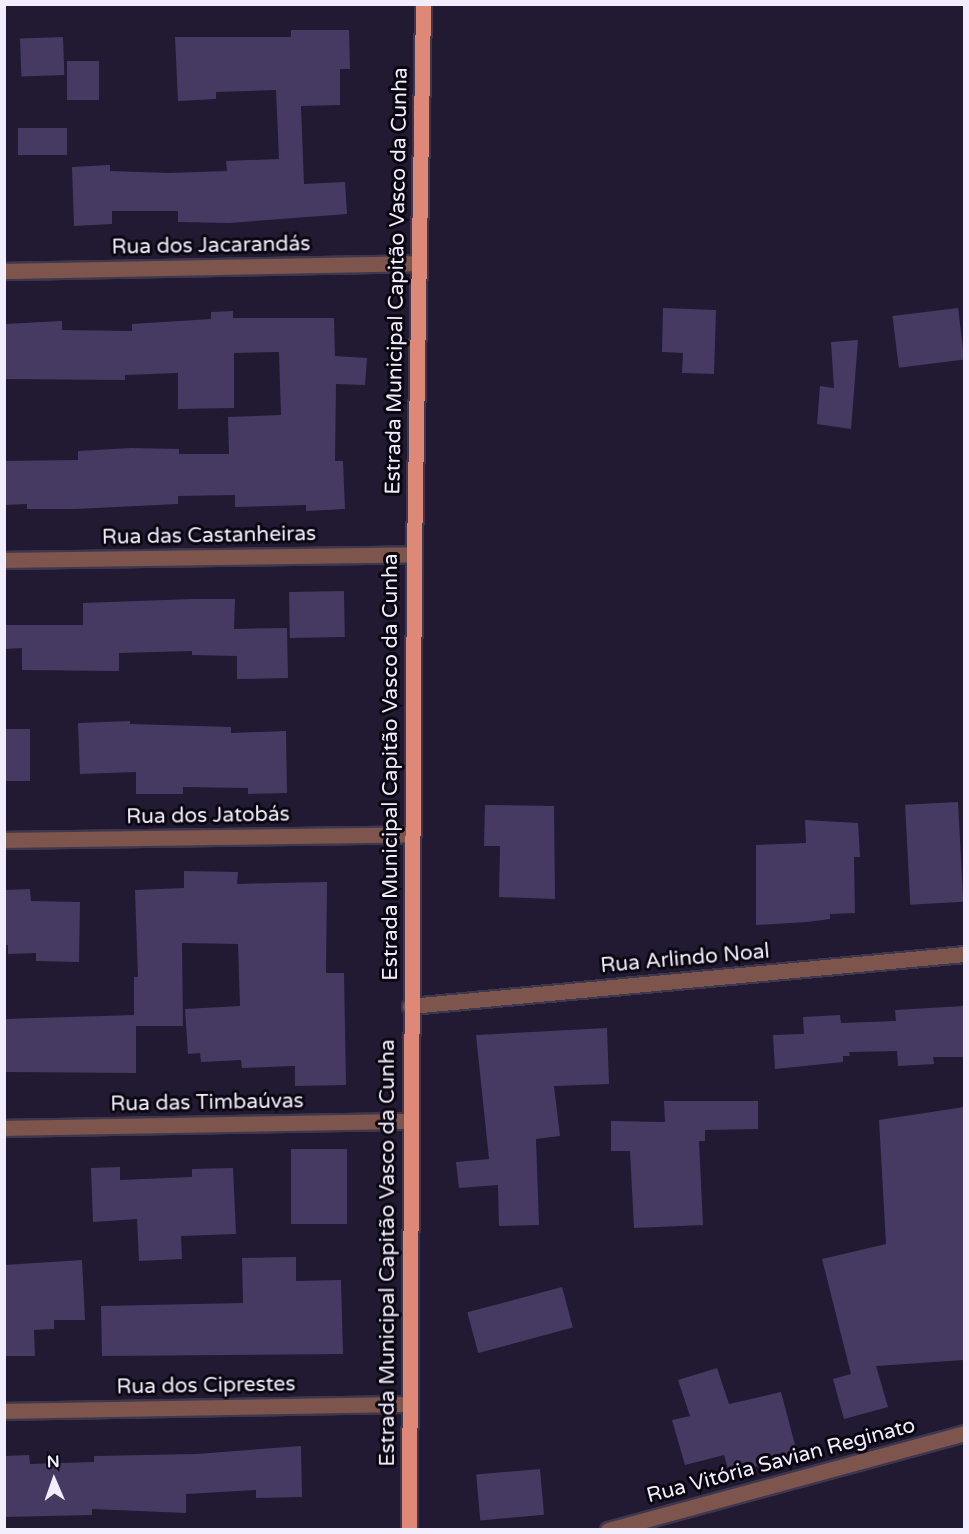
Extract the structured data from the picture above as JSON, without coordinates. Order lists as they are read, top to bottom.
{
  "streets": {
    "main road": ["Estrada Municipal Capitão Vasco da Cunha"],
    "street": [
      "Rua dos Jacarandás",
      "Rua das Castanheiras",
      "Rua dos Jatobás",
      "Rua Arlindo Noal",
      "Rua das Timbaúvas",
      "Rua dos Ciprestes",
      "Rua Vitória Savian Reginato"
    ]
  },
  "crossings": [
    ["Rua dos Jacarandás", "Estrada Municipal Capitão Vasco da Cunha"],
    ["Estrada Municipal Capitão Vasco da Cunha", "Rua das Castanheiras"],
    ["Estrada Municipal Capitão Vasco da Cunha", "Rua dos Jatobás"],
    ["Estrada Municipal Capitão Vasco da Cunha", "Rua Arlindo Noal"],
    ["Estrada Municipal Capitão Vasco da Cunha", "Rua das Timbaúvas"],
    ["Estrada Municipal Capitão Vasco da Cunha", "Rua dos Ciprestes"]
  ],
  "north": "top"
}
